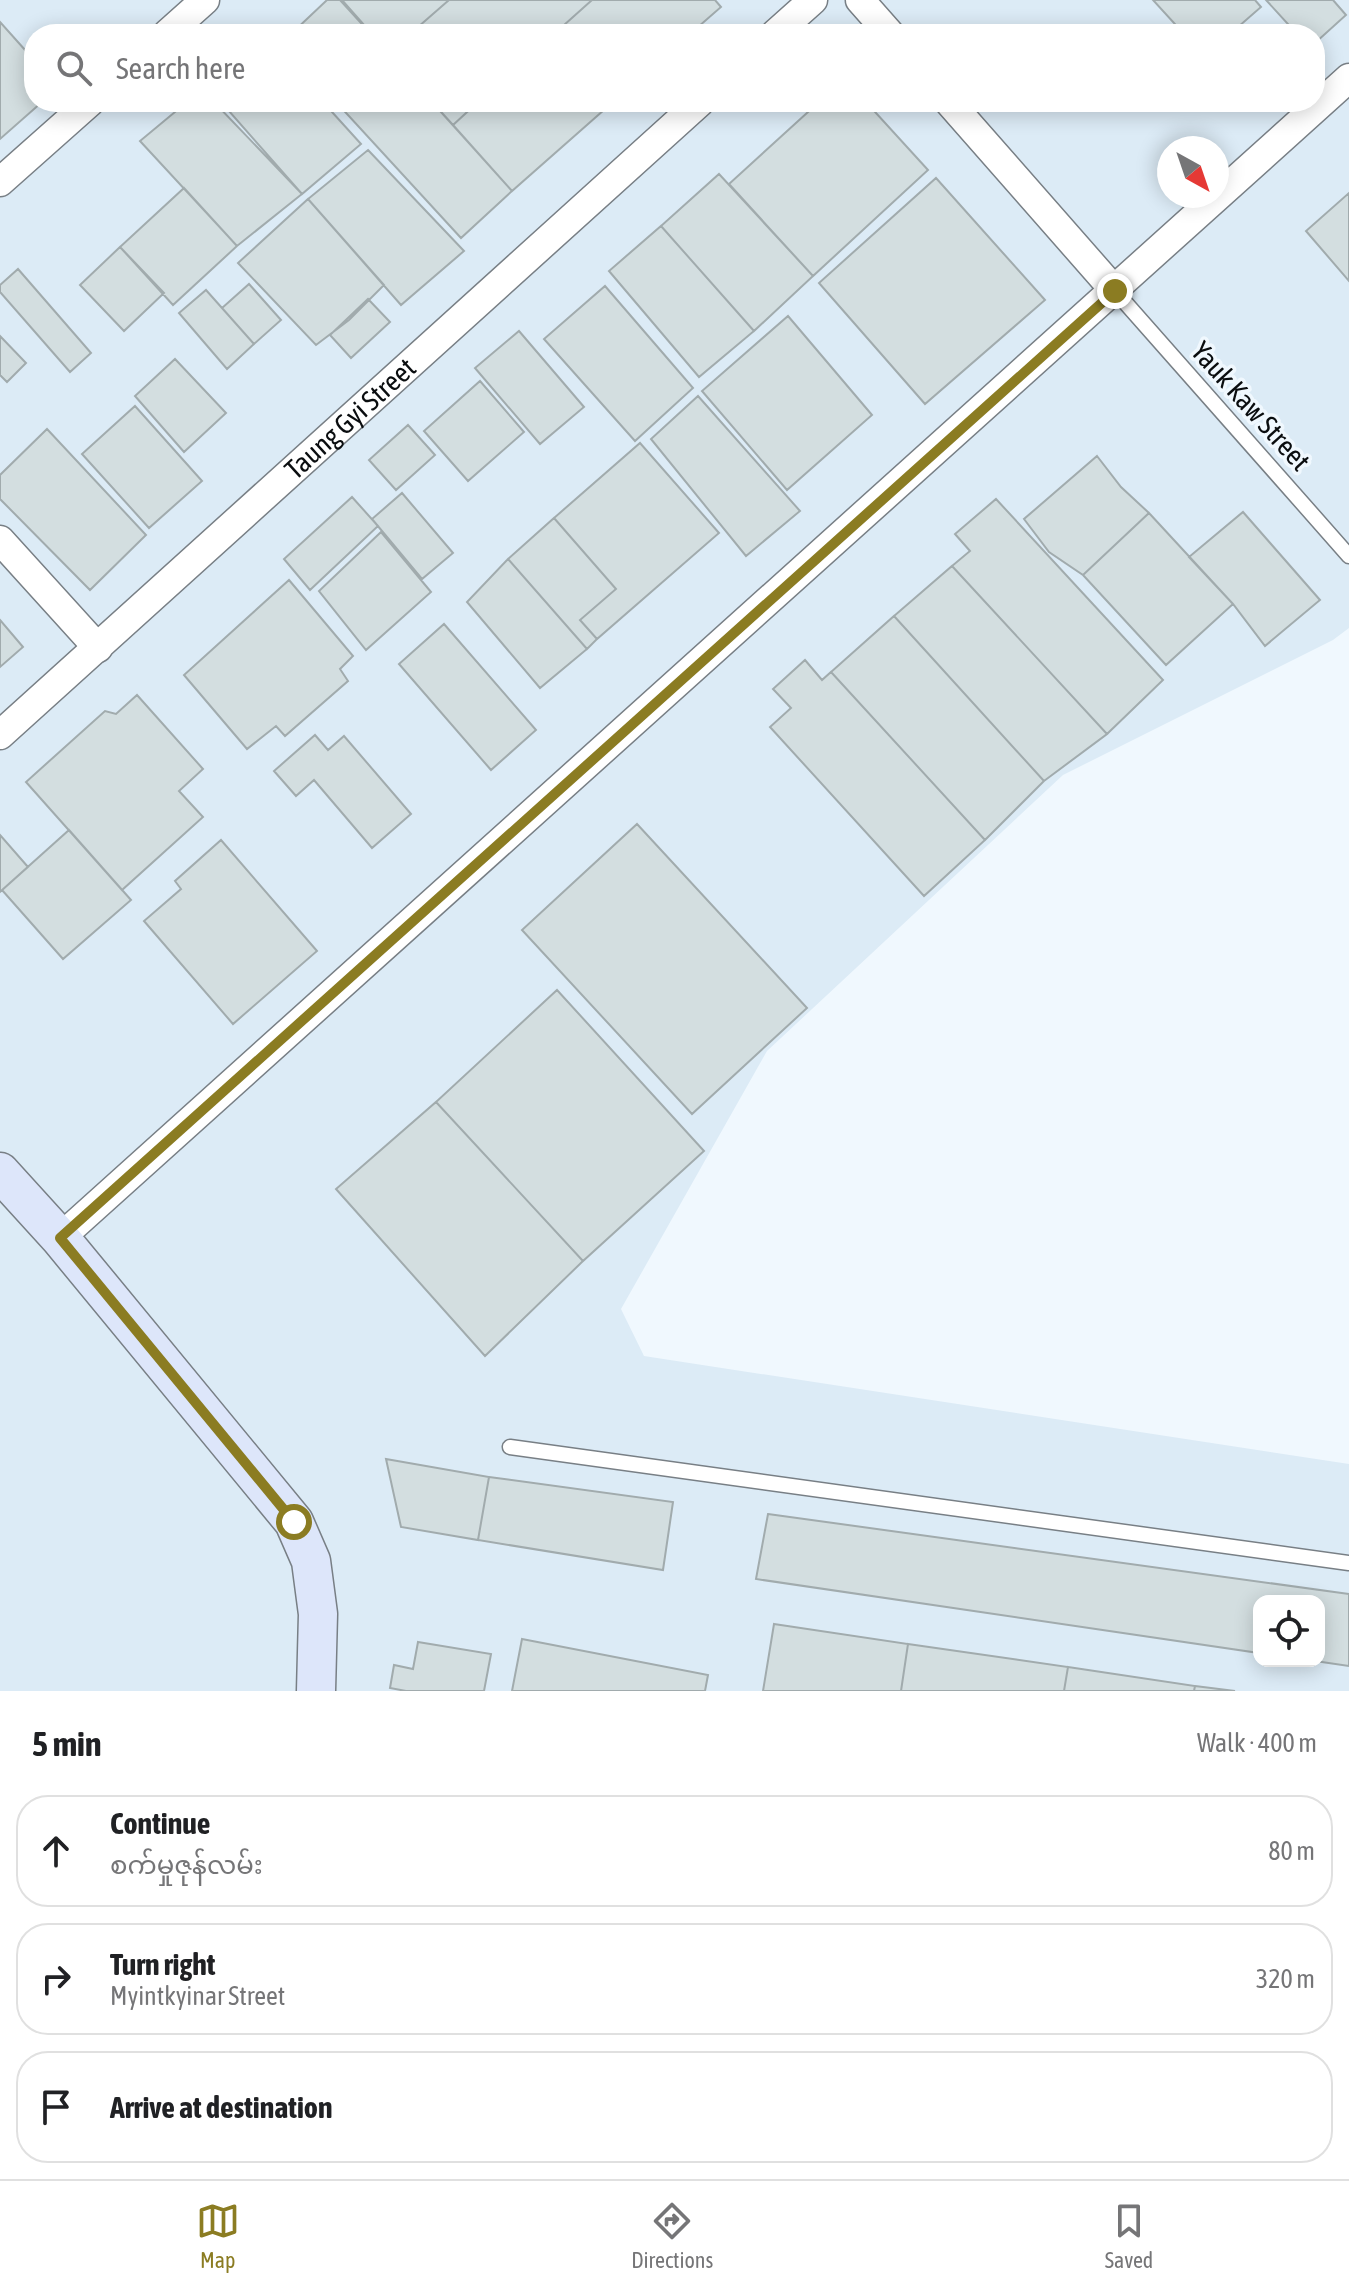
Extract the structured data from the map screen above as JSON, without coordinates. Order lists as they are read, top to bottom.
{
  "streets": {
    "street": ["Taung Gyi Street"],
    "lane": ["Yauk Kaw Street"]
  },
  "north": "bottom right",
  "page": {
    "search": "Search here",
    "heading": ["5 min", "Walk · 400 m"],
    "list": [
      ["Continue", "စက်မှုဇုန်လမ်း", "80 m"],
      ["Turn right", "Myintkyinar Street", "320 m"],
      "Arrive at destination"
    ],
    "nav": ["Map", "Directions", "Saved"]
  }
}
